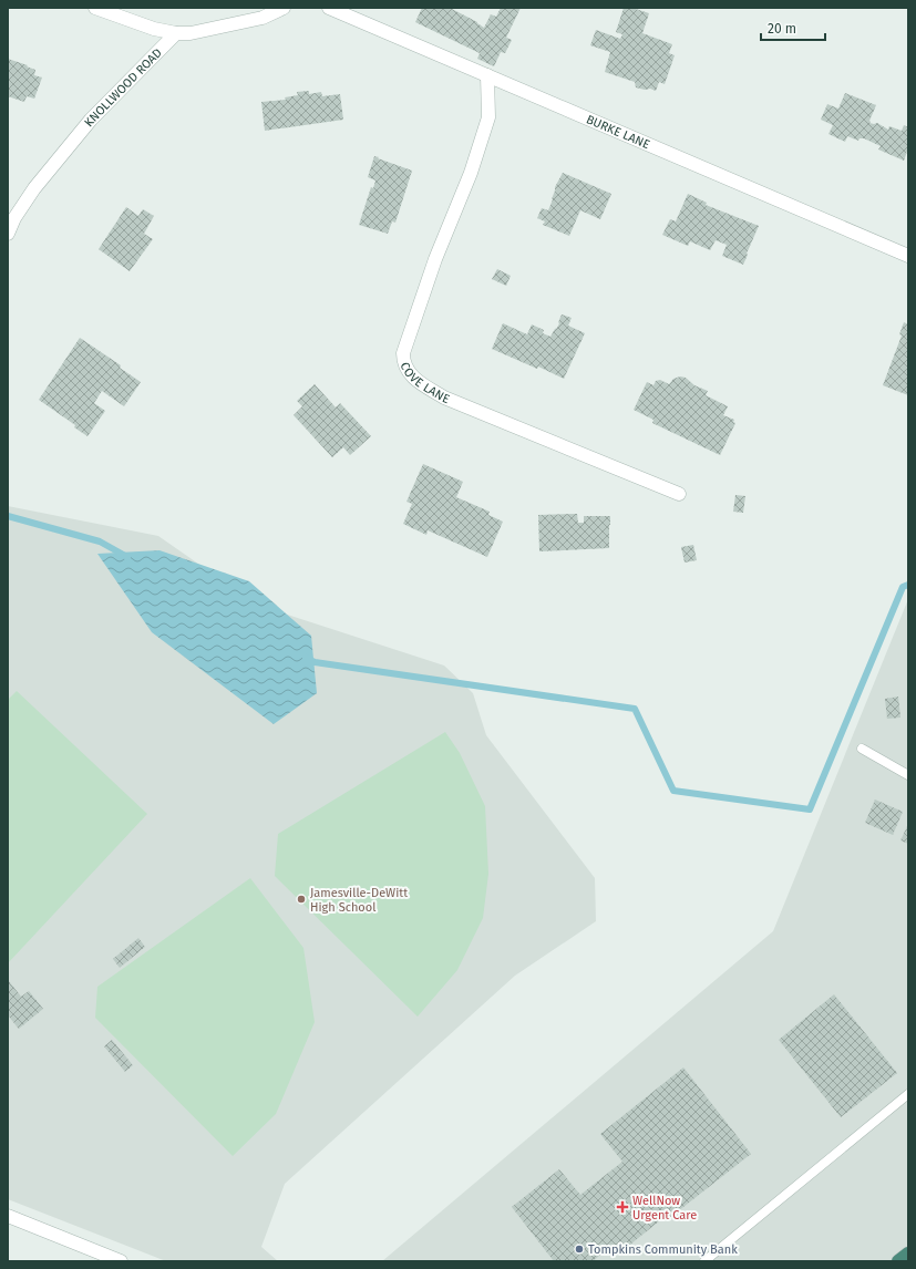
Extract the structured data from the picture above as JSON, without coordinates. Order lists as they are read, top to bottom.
{
  "streets": {
    "street": ["KNOLLWOOD ROAD", "BURKE LANE", "COVE LANE"]
  },
  "crossings": [
    ["BURKE LANE", "COVE LANE"]
  ],
  "places": {
    "other": ["Jamesville-DeWitt High School", "Tompkins Community Bank"],
    "health": ["WellNow Urgent Care"]
  },
  "scale_bar": "20 m"
}
